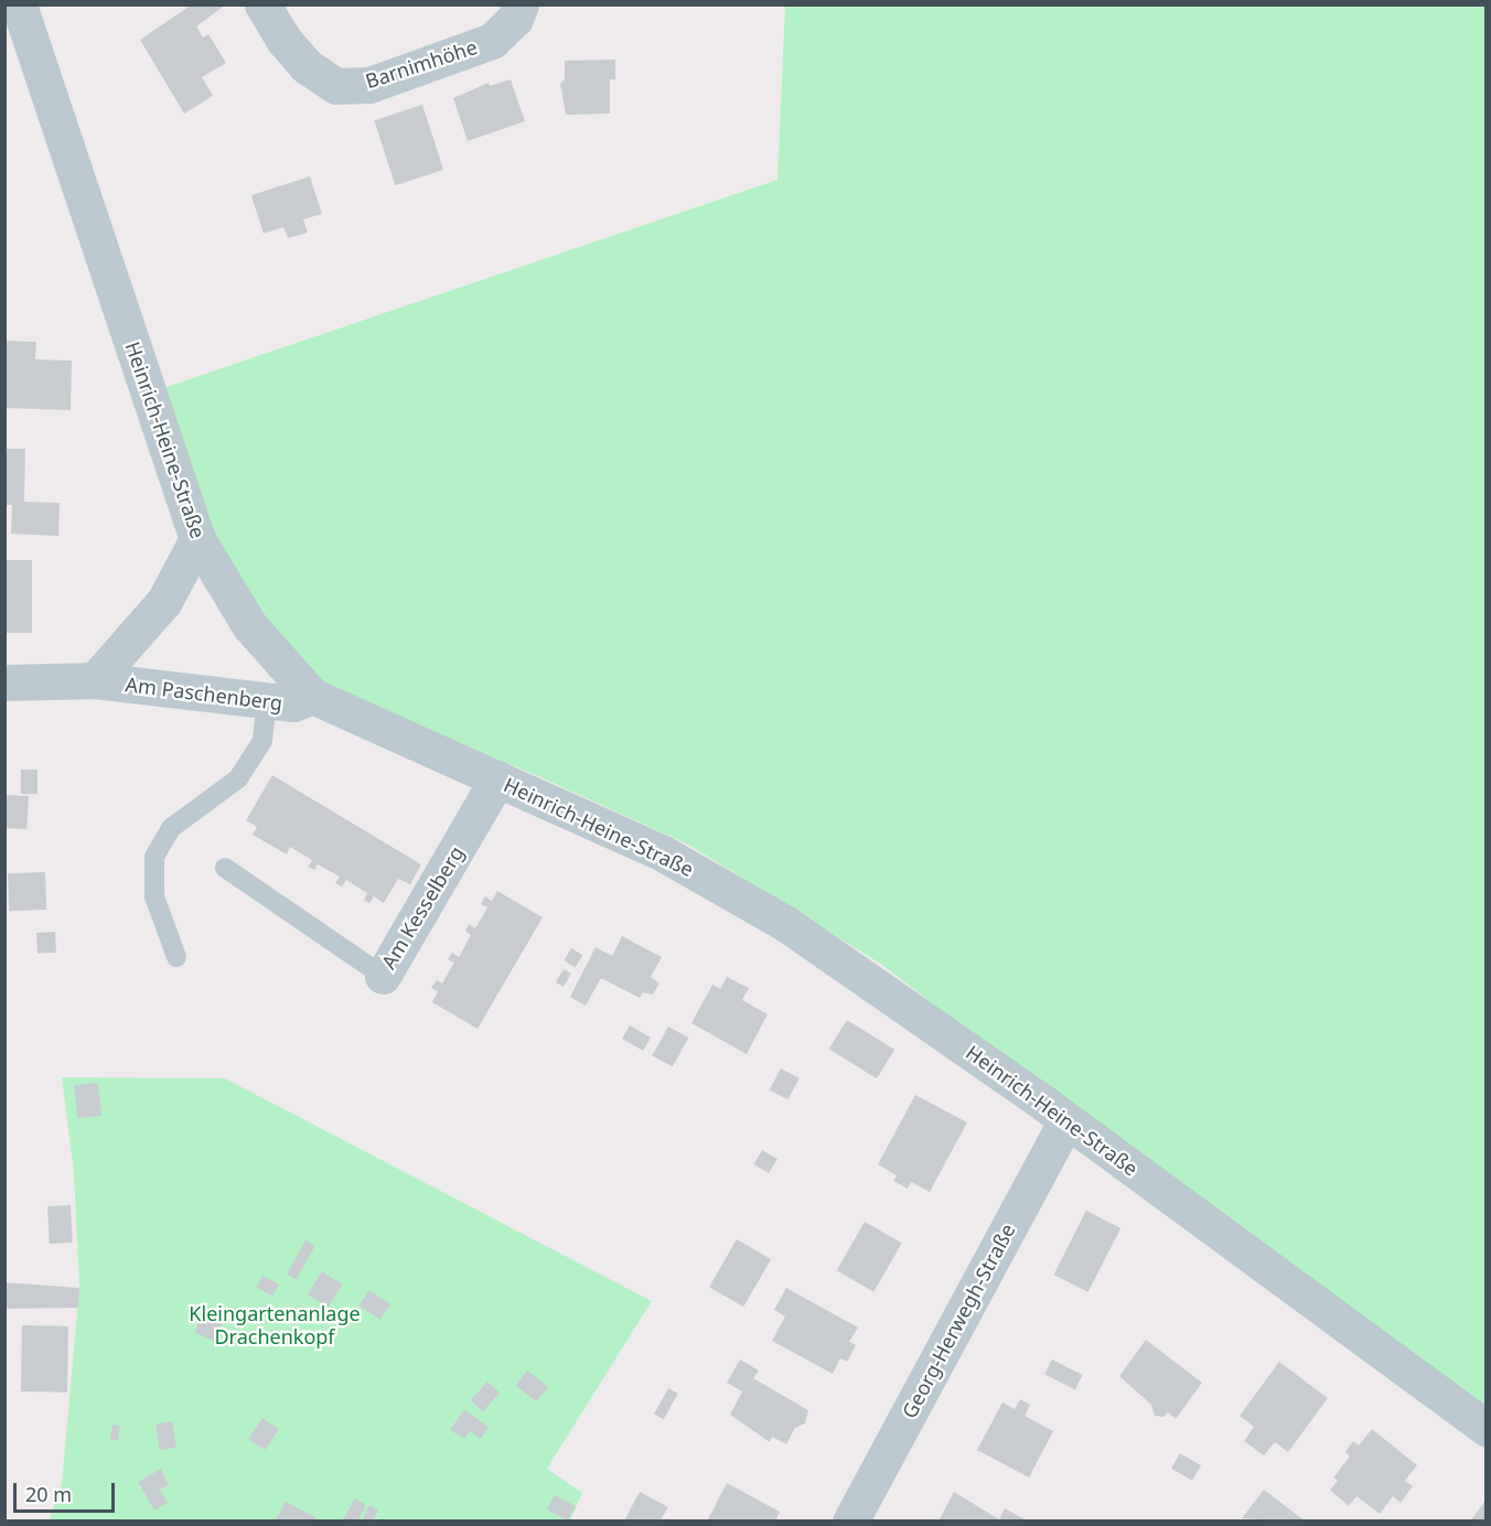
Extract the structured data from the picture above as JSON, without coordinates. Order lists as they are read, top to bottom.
{
  "streets": {
    "street": [
      "Barnimhöhe",
      "Heinrich-Heine-Straße",
      "Am Paschenberg",
      "Am Kesselberg",
      "Georg-Herwegh-Straße"
    ]
  },
  "crossings": [
    ["Heinrich-Heine-Straße", "Am Paschenberg"],
    ["Heinrich-Heine-Straße", "Am Kesselberg"],
    ["Heinrich-Heine-Straße", "Georg-Herwegh-Straße"]
  ],
  "parks": ["Kleingartenanlage Drachenkopf"],
  "scale_bar": "20 m"
}
